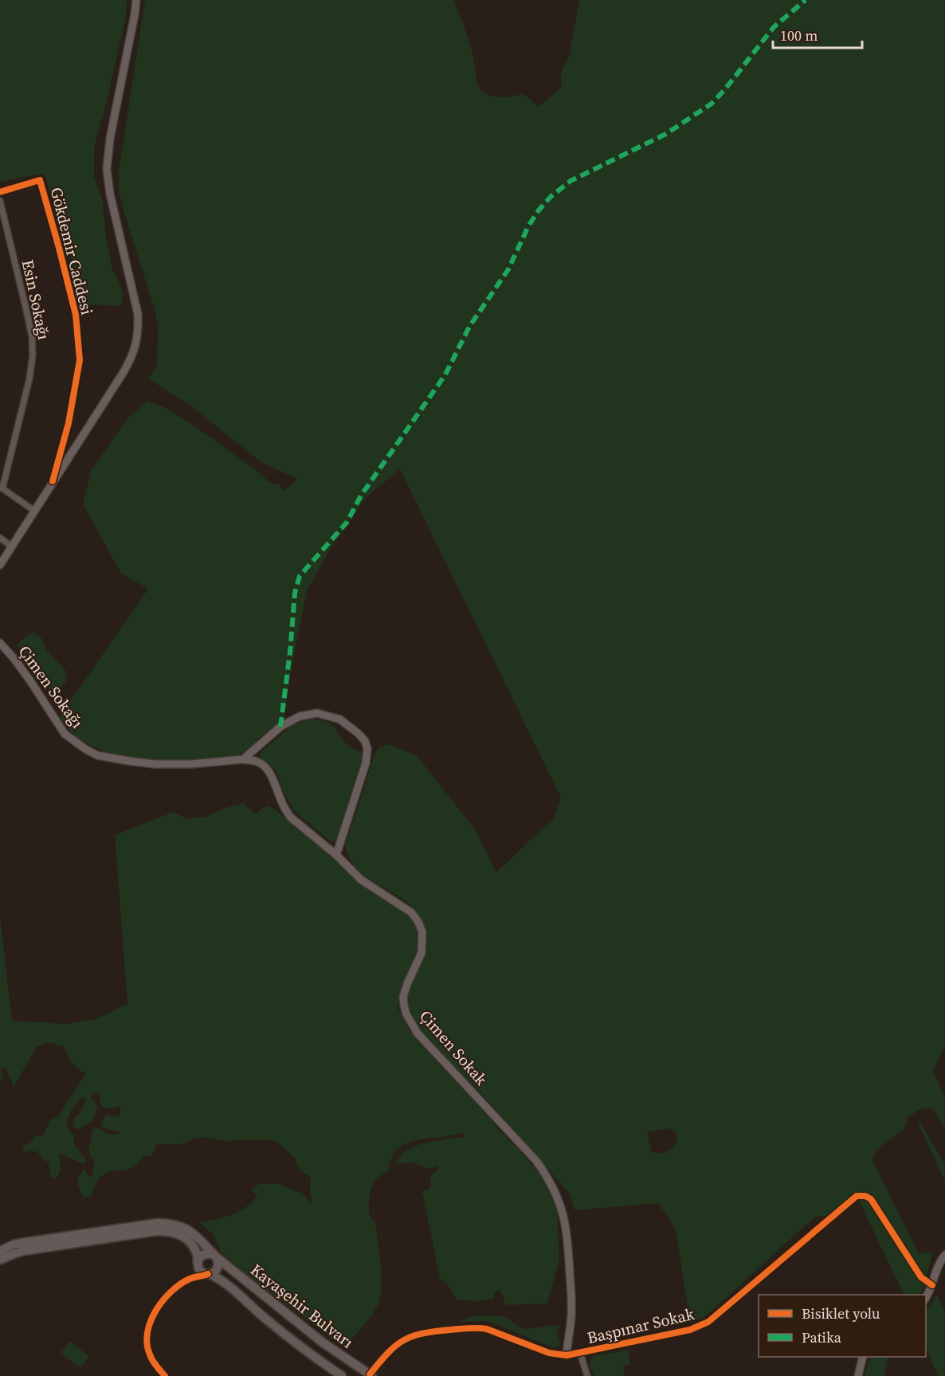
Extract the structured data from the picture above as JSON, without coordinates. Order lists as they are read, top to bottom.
{
  "streets": {
    "main road": [
      "Gökdemir Caddesi",
      "Çimen Sokağı",
      "Çimen Sokak",
      "Kayaşehir Bulvarı"
    ],
    "street": ["Esin Sokağı", "Başpınar Sokak"]
  },
  "crossings": [
    ["Çimen Sokağı", "Çimen Sokak"],
    ["Çimen Sokak", "Başpınar Sokak"],
    ["Kayaşehir Bulvarı", "Başpınar Sokak"]
  ],
  "legend": ["Bisiklet yolu", "Patika"],
  "scale_bar": "100 m"
}
